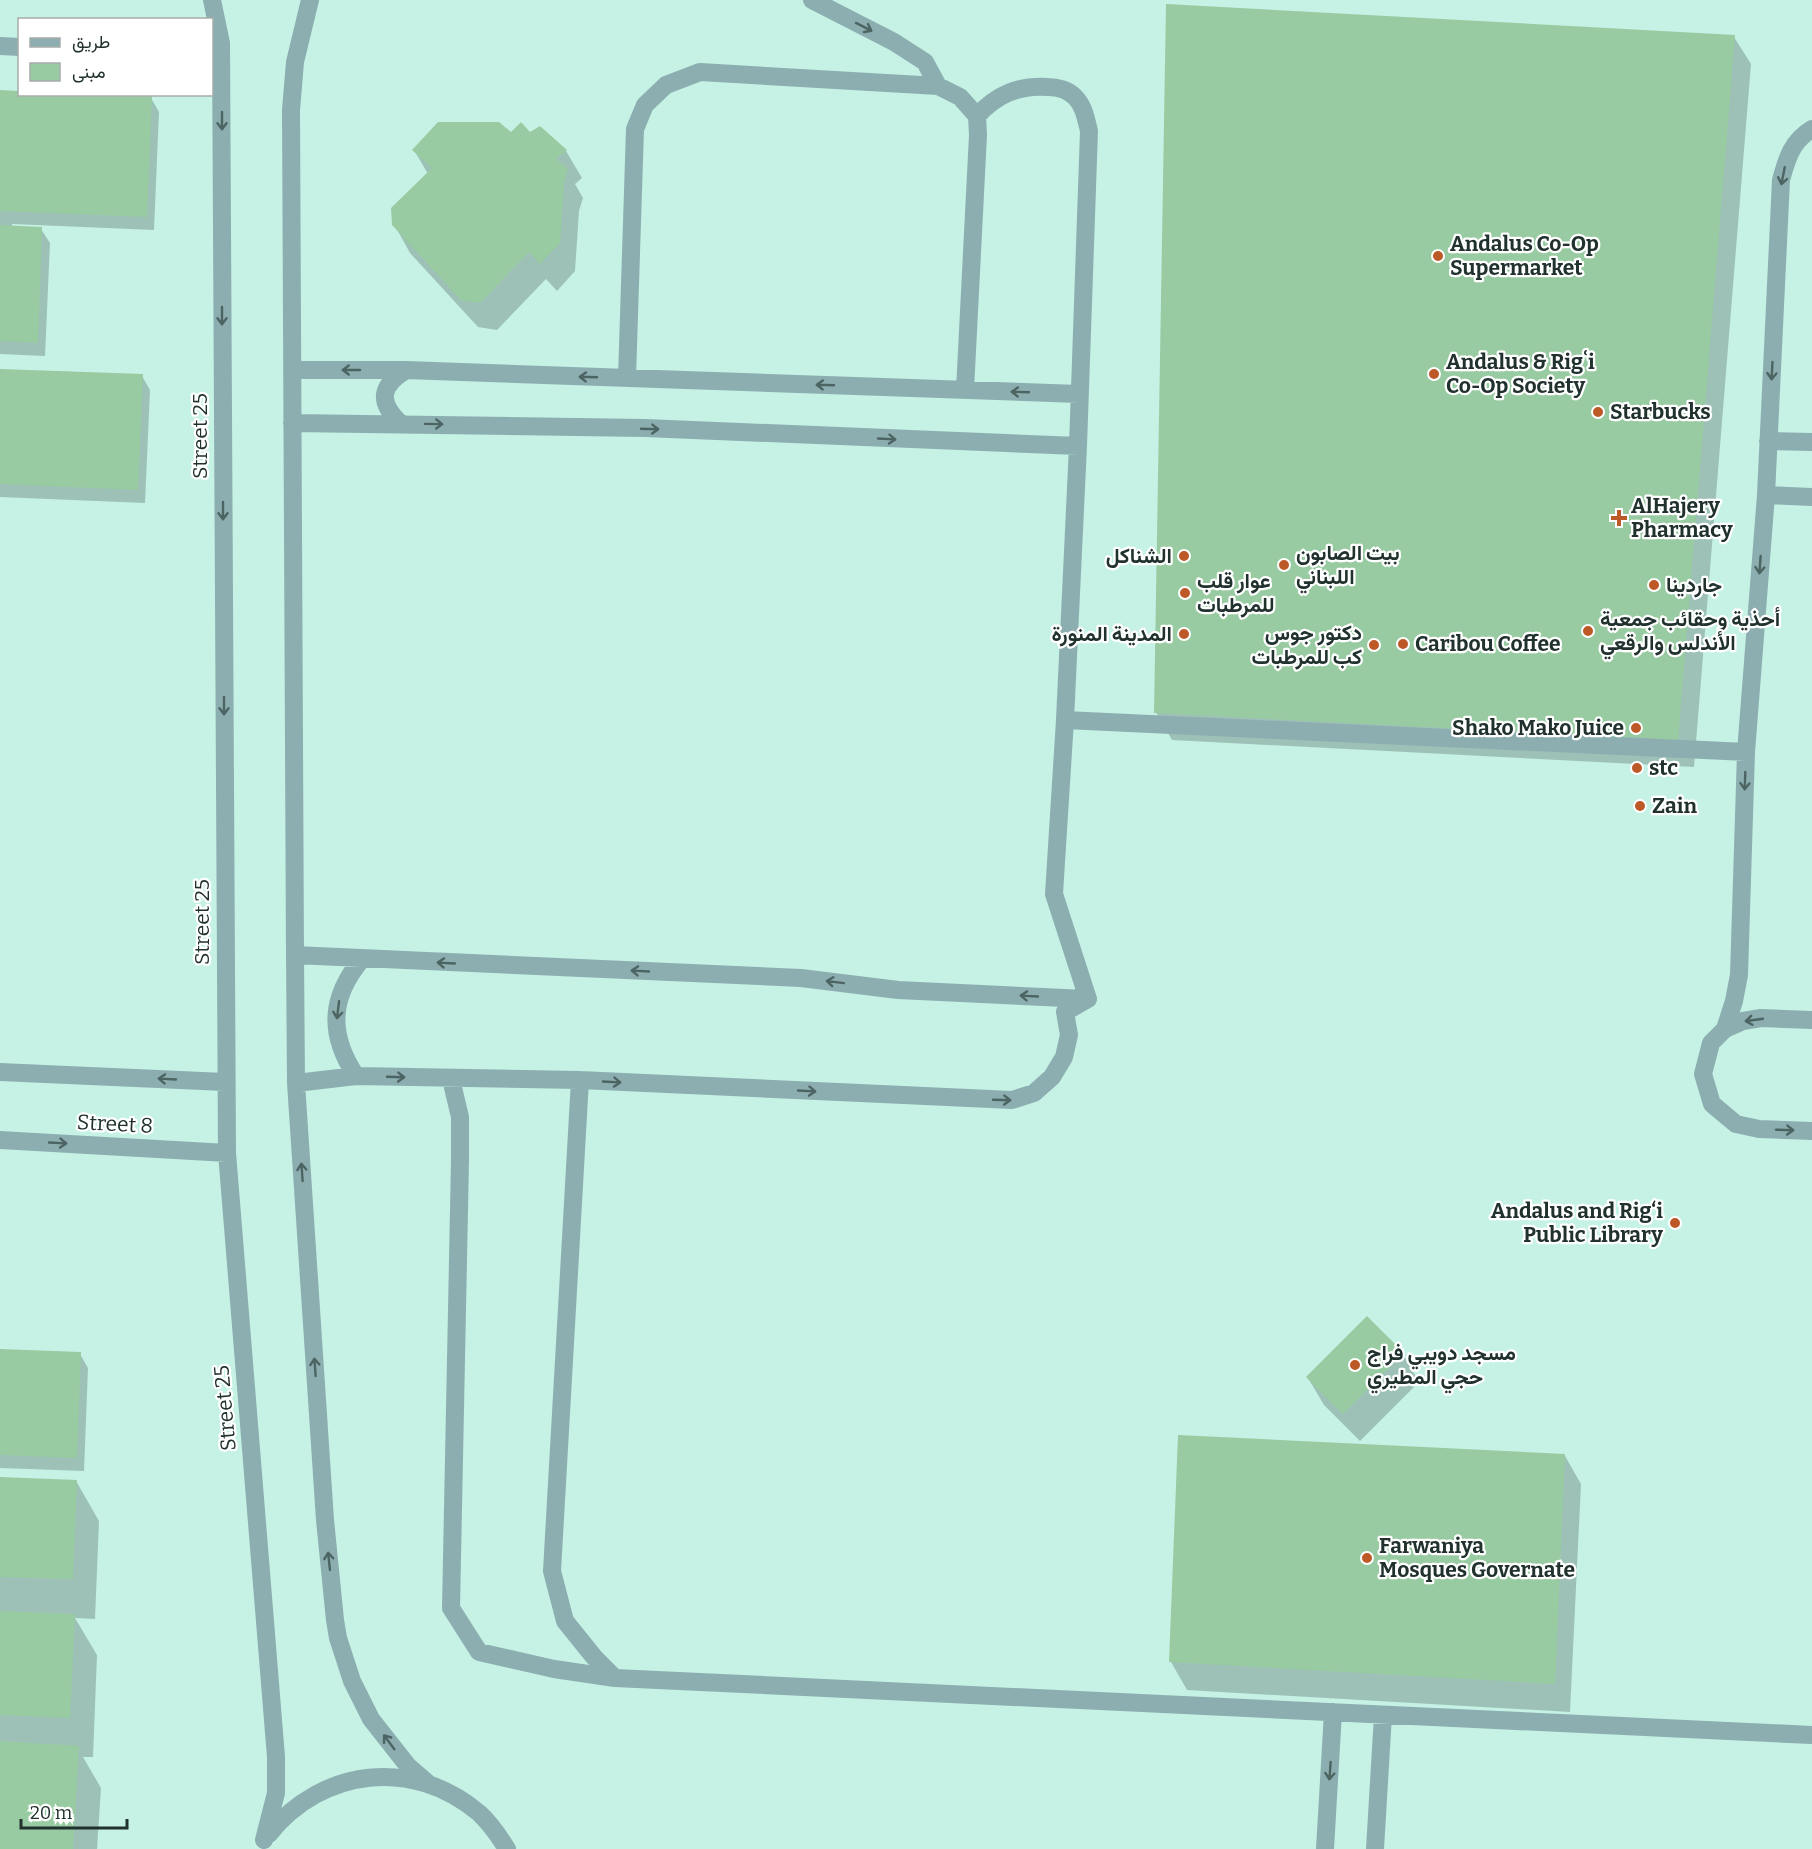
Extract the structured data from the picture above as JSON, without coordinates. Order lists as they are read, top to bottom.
{
  "streets": {
    "street": ["Street 25", "Street 8"]
  },
  "crossings": [
    ["Street 25", "Street 8"]
  ],
  "places": {
    "other": [
      "Andalus Co-Op Supermarket",
      "Andalus & Rigʿi Co-Op Society",
      "Starbucks",
      "الشناكل",
      "بيت الصابون اللبناني",
      "جاردينا",
      "عوار قلب للمرطبات",
      "أحذية وحقائب جمعية الأندلس والرقعي",
      "المدينة المنورة",
      "Caribou Coffee",
      "دكتور جوس كب للمرطبات",
      "Shako Mako Juice",
      "stc",
      "Zain",
      "Andalus and Rig‘i Public Library",
      "مسجد دويبي فراج حجي المطيري",
      "Farwaniya Mosques Governate"
    ],
    "health": ["AlHajery Pharmacy"]
  },
  "legend": ["طريق", "مبنى"],
  "scale_bar": "20 m"
}
